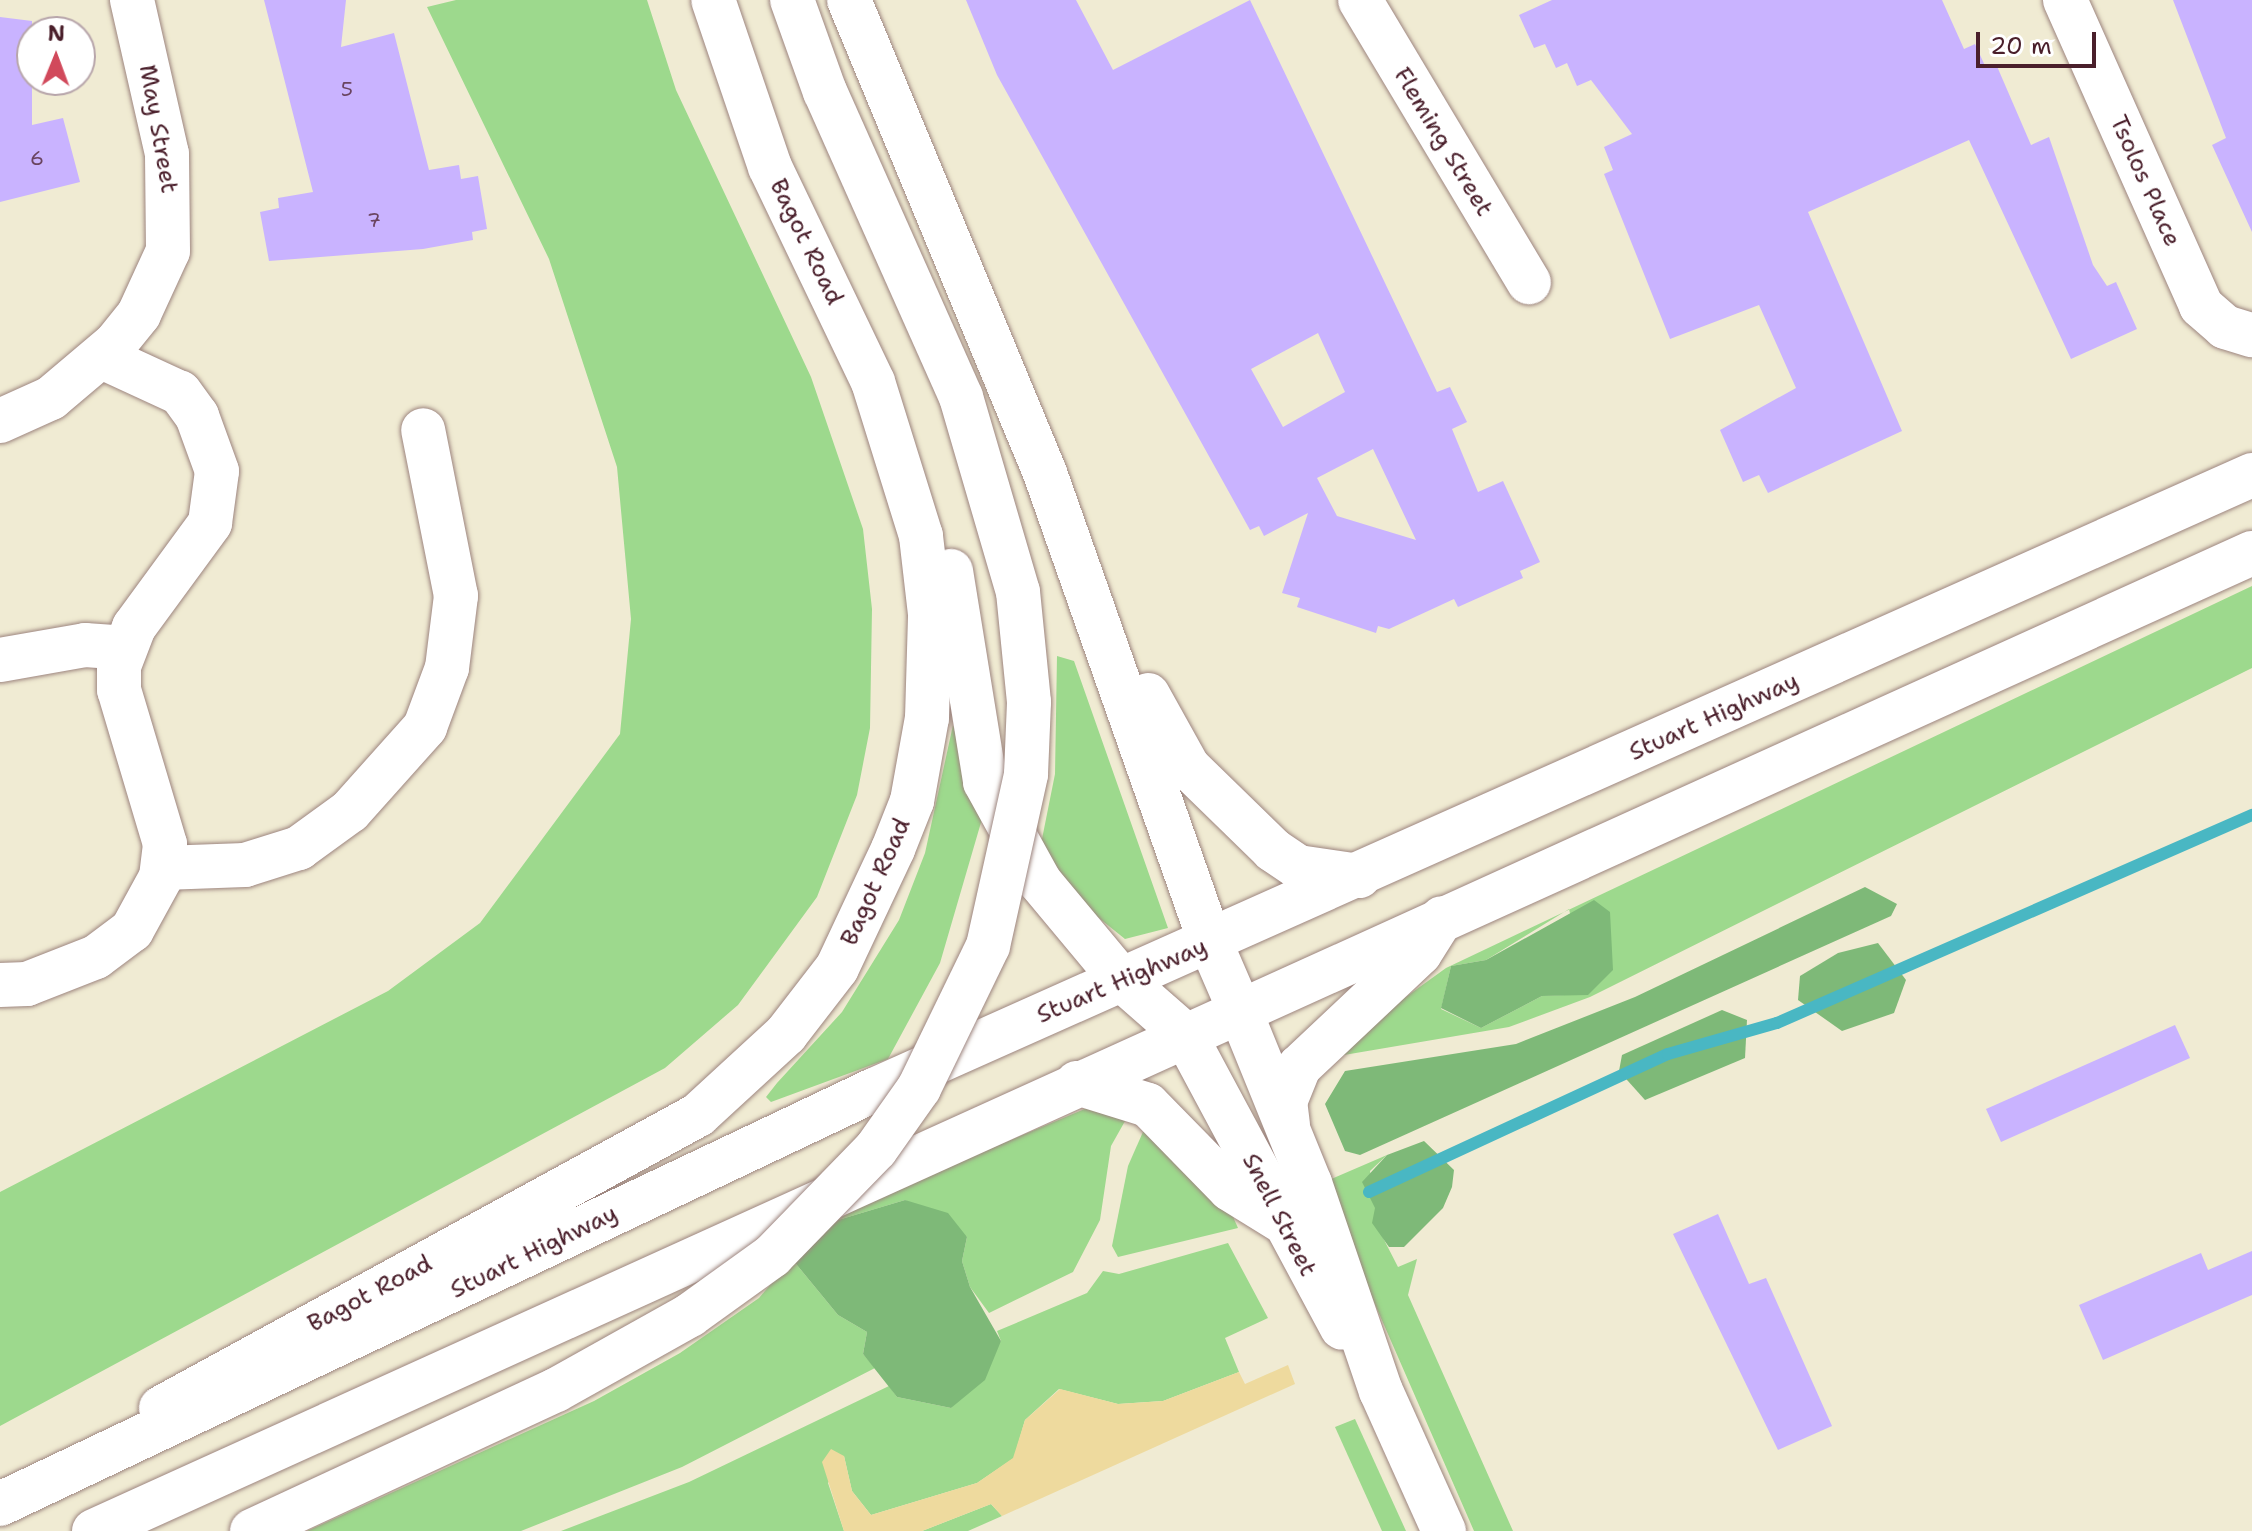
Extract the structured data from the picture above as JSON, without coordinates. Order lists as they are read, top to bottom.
{
  "streets": {
    "main road": [
      "May Street",
      "Fleming Street",
      "Tsolos Place",
      "Bagot Road",
      "Stuart Highway",
      "Snell Street"
    ]
  },
  "crossings": [
    ["Bagot Road", "Stuart Highway"],
    ["Stuart Highway", "Snell Street"]
  ],
  "house_numbers": ["5", "6", "7"],
  "scale_bar": "20 m",
  "north": "top"
}
